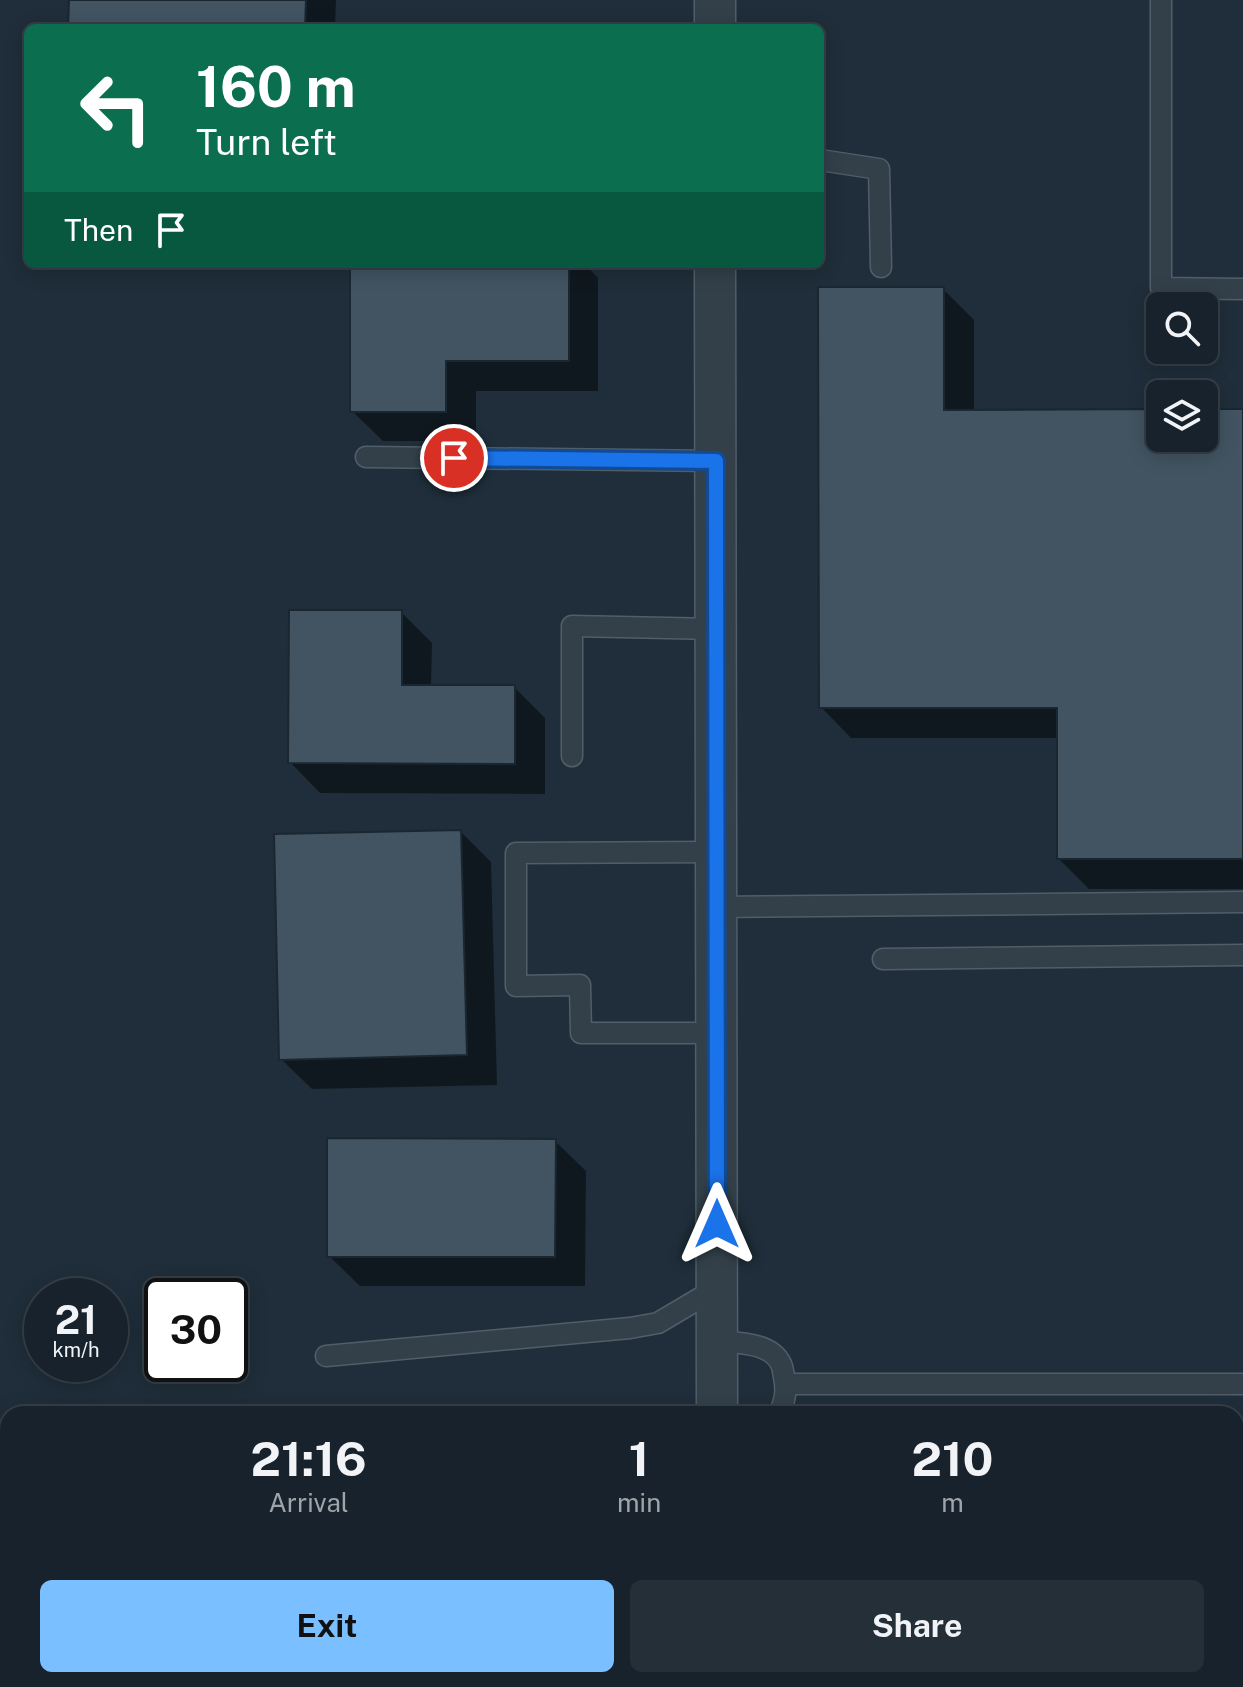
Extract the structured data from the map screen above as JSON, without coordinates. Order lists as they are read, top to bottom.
{
  "page": {
    "turn": ["160 m", "Turn left"],
    "then": "Then",
    "speed": "21 km/h",
    "limit": "30",
    "eta": [
      "21:16",
      "Arrival",
      "1",
      "min",
      "210",
      "m"
    ],
    "buttons": ["Exit", "Share"]
  }
}
